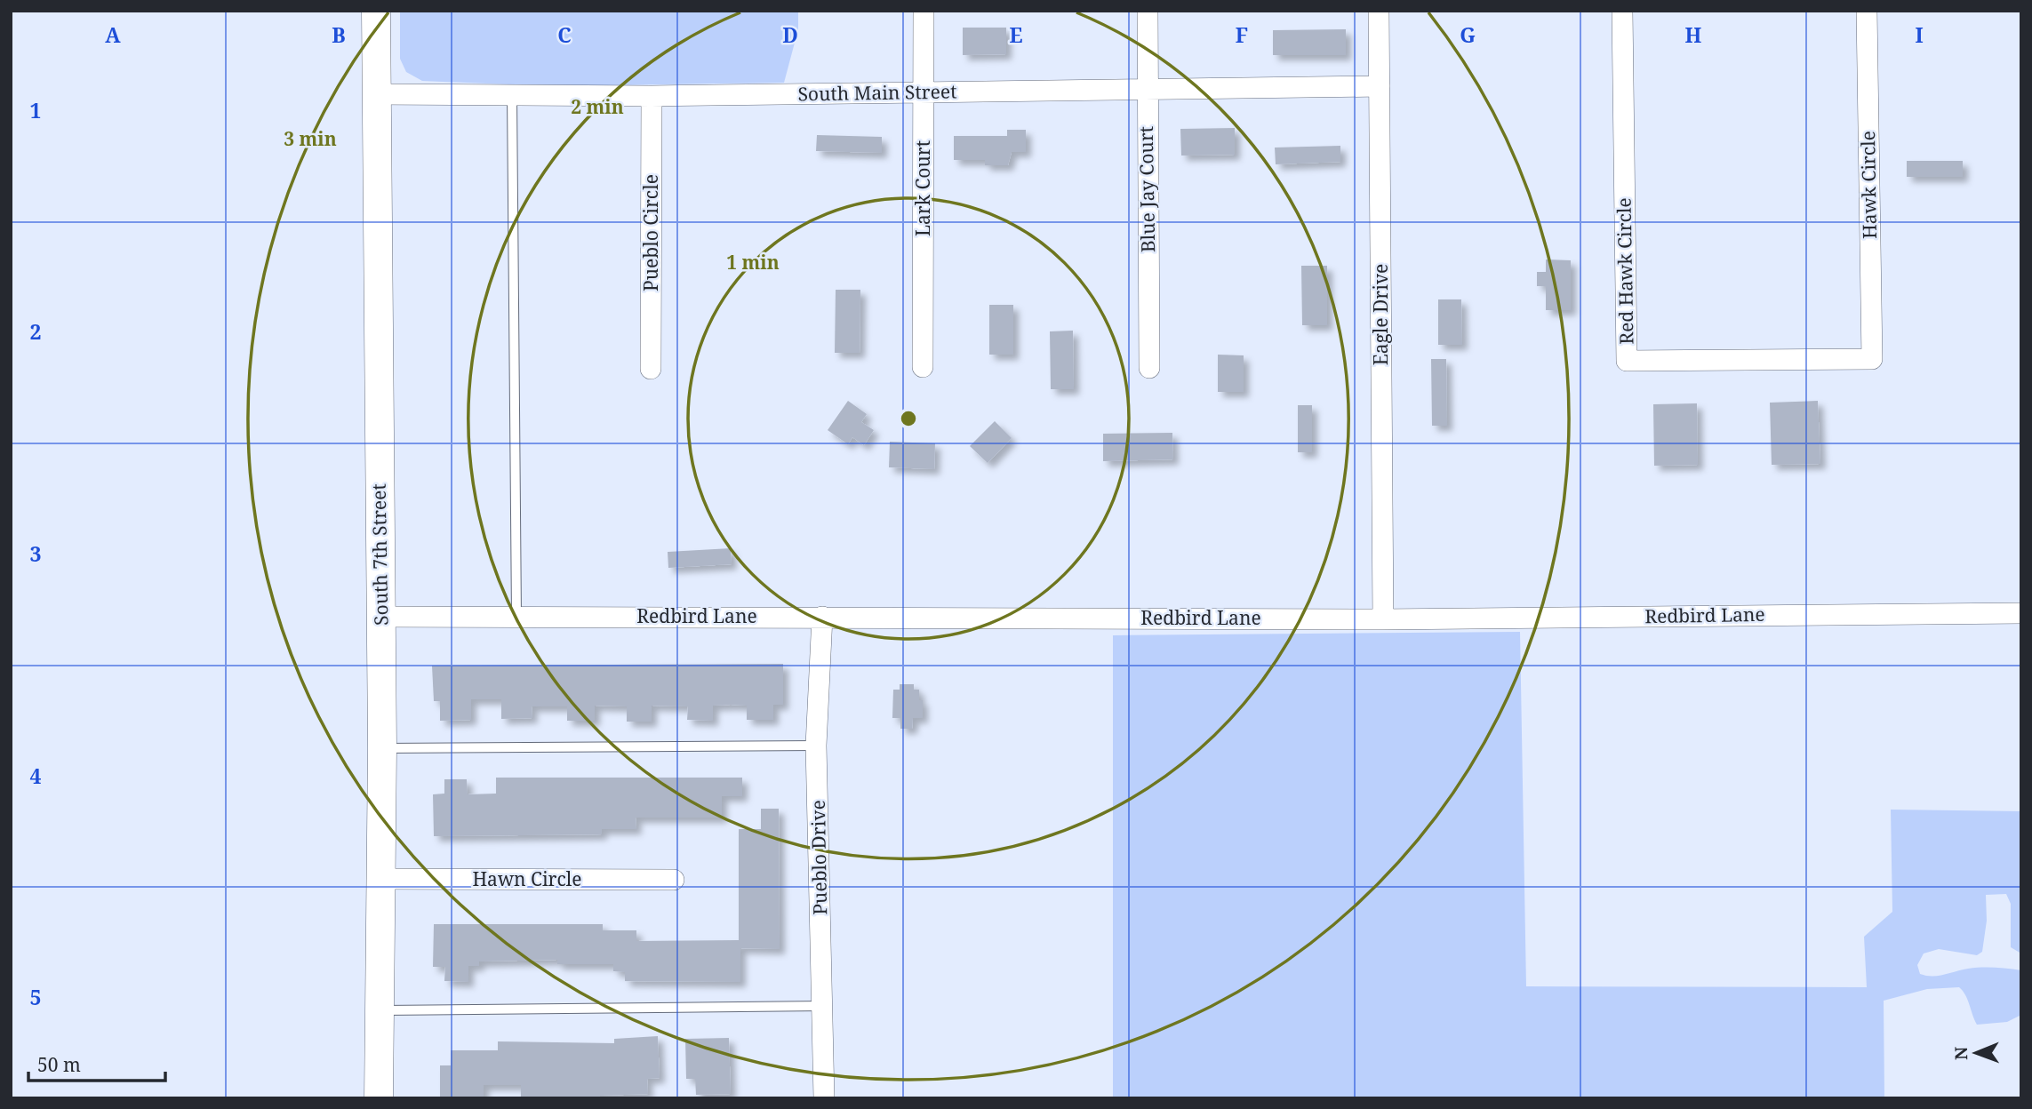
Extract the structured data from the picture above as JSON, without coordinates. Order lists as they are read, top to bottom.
{
  "streets": {
    "main road": ["South 7th Street"],
    "street": [
      "South Main Street",
      "Hawk Circle",
      "Lark Court",
      "Blue Jay Court",
      "Pueblo Circle",
      "Red Hawk Circle",
      "Eagle Drive",
      "Redbird Lane",
      "Pueblo Drive",
      "Hawn Circle"
    ]
  },
  "crossings": [
    ["South Main Street", "Lark Court"],
    ["South Main Street", "Blue Jay Court"],
    ["South Main Street", "Pueblo Circle"],
    ["South Main Street", "Eagle Drive"],
    ["South Main Street", "South 7th Street"],
    ["Hawk Circle", "Red Hawk Circle"],
    ["Eagle Drive", "Redbird Lane"],
    ["South 7th Street", "Redbird Lane"],
    ["South 7th Street", "Hawn Circle"],
    ["Redbird Lane", "Pueblo Drive"]
  ],
  "scale_bar": "50 m",
  "north": "left",
  "grid": {
    "columns": [
      "A",
      "B",
      "C",
      "D",
      "E",
      "F",
      "G",
      "H",
      "I"
    ],
    "rows": [
      "1",
      "2",
      "3",
      "4",
      "5"
    ]
  },
  "rings": ["2 min", "3 min", "1 min"]
}
